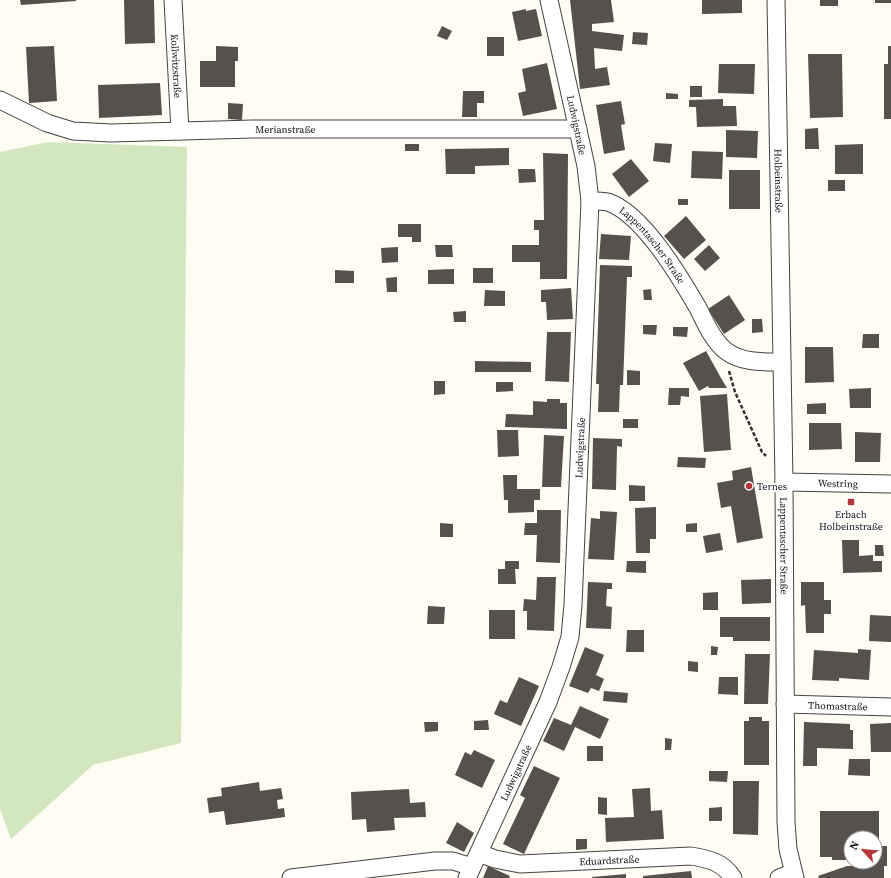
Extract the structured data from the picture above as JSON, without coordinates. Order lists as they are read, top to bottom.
{
  "streets": {
    "street": [
      "Kollwitzstraße",
      "Ludwigstraße",
      "Merianstraße",
      "Holbeinstraße",
      "Lappentascher Straße",
      "Westring",
      "Thomastraße",
      "Eduardstraße"
    ]
  },
  "crossings": [
    ["Kollwitzstraße", "Merianstraße"],
    ["Ludwigstraße", "Merianstraße"],
    ["Ludwigstraße", "Lappentascher Straße"],
    ["Ludwigstraße", "Eduardstraße"],
    ["Holbeinstraße", "Lappentascher Straße"],
    ["Lappentascher Straße", "Westring"],
    ["Lappentascher Straße", "Thomastraße"]
  ],
  "places": {
    "other": ["Ternes"],
    "transit": ["Erbach Holbeinstraße"]
  },
  "north": "top left"
}
